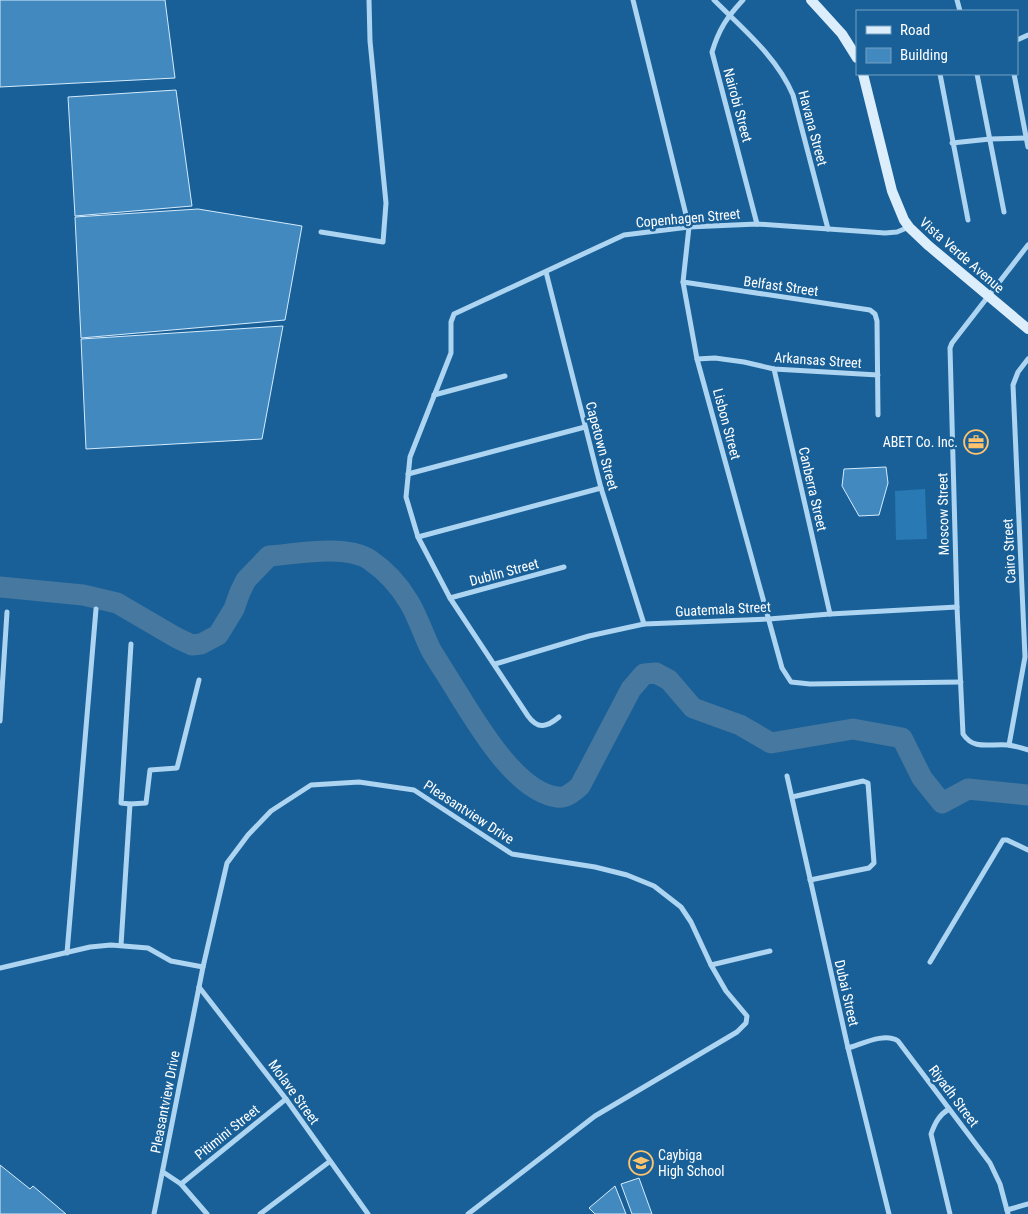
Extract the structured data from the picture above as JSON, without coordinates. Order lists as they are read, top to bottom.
{
  "streets": {
    "street": [
      "Nairobi Street",
      "Havana Street",
      "Copenhagen Street",
      "Vista Verde Avenue",
      "Belfast Street",
      "Arkansas Street",
      "Lisbon Street",
      "Capetown Street",
      "Canberra Street",
      "Moscow Street",
      "Cairo Street",
      "Dublin Street",
      "Guatemala Street",
      "Pleasantview Drive",
      "Dubai Street",
      "Molave Street",
      "Riyadh Street",
      "Pitimini Street"
    ]
  },
  "crossings": [
    ["Nairobi Street", "Havana Street"],
    ["Nairobi Street", "Copenhagen Street"],
    ["Havana Street", "Copenhagen Street"],
    ["Copenhagen Street", "Vista Verde Avenue"],
    ["Copenhagen Street", "Lisbon Street"],
    ["Copenhagen Street", "Capetown Street"],
    ["Vista Verde Avenue", "Moscow Street"],
    ["Belfast Street", "Arkansas Street"],
    ["Belfast Street", "Lisbon Street"],
    ["Arkansas Street", "Lisbon Street"],
    ["Arkansas Street", "Canberra Street"],
    ["Lisbon Street", "Moscow Street"],
    ["Lisbon Street", "Guatemala Street"],
    ["Capetown Street", "Guatemala Street"],
    ["Canberra Street", "Guatemala Street"],
    ["Moscow Street", "Cairo Street"],
    ["Moscow Street", "Guatemala Street"],
    ["Pleasantview Drive", "Molave Street"],
    ["Dubai Street", "Riyadh Street"],
    ["Molave Street", "Pitimini Street"]
  ],
  "places": {
    "office": ["ABET Co. Inc."],
    "school or university": ["Caybiga High School"]
  },
  "legend": ["Road", "Building"]
}
